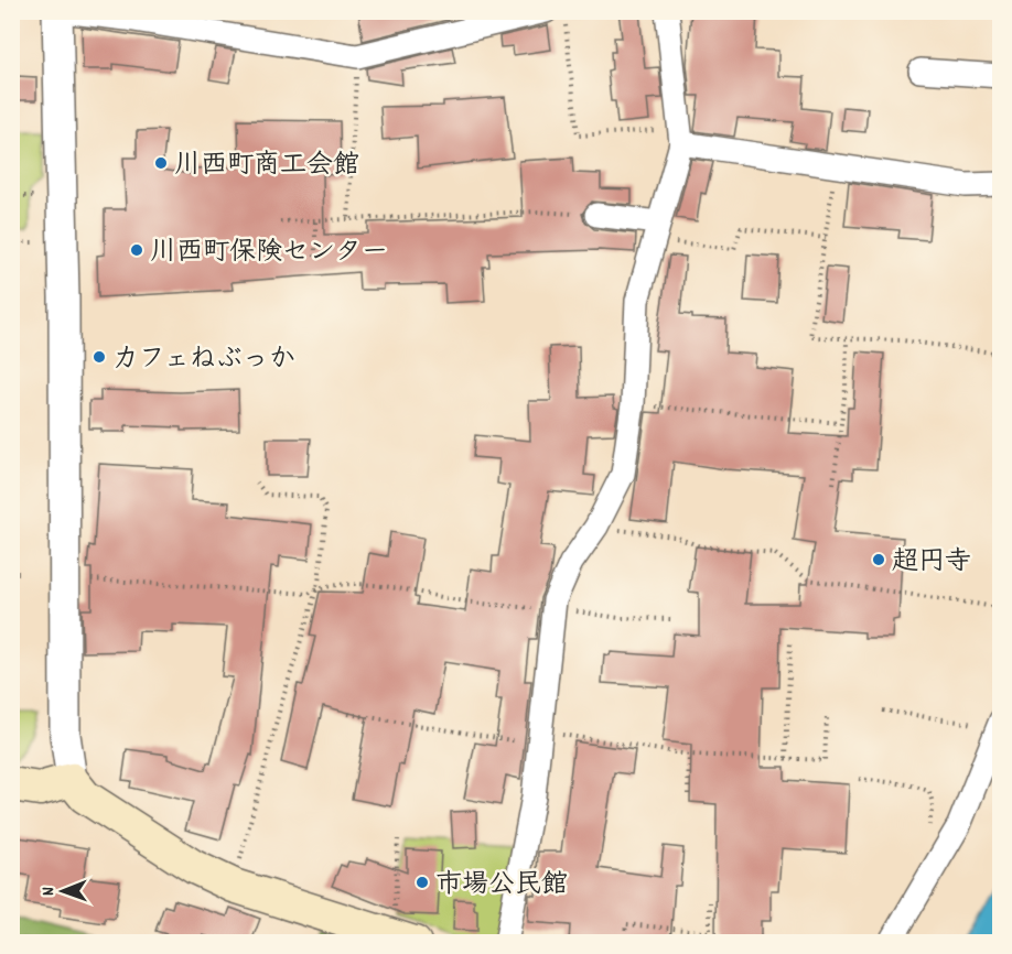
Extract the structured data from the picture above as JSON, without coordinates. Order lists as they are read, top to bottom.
{
  "places": [
    "川西町商工会館",
    "川西町保険センター",
    "カフェねぶっか",
    "超円寺",
    "市場公民館"
  ],
  "north": "left"
}
